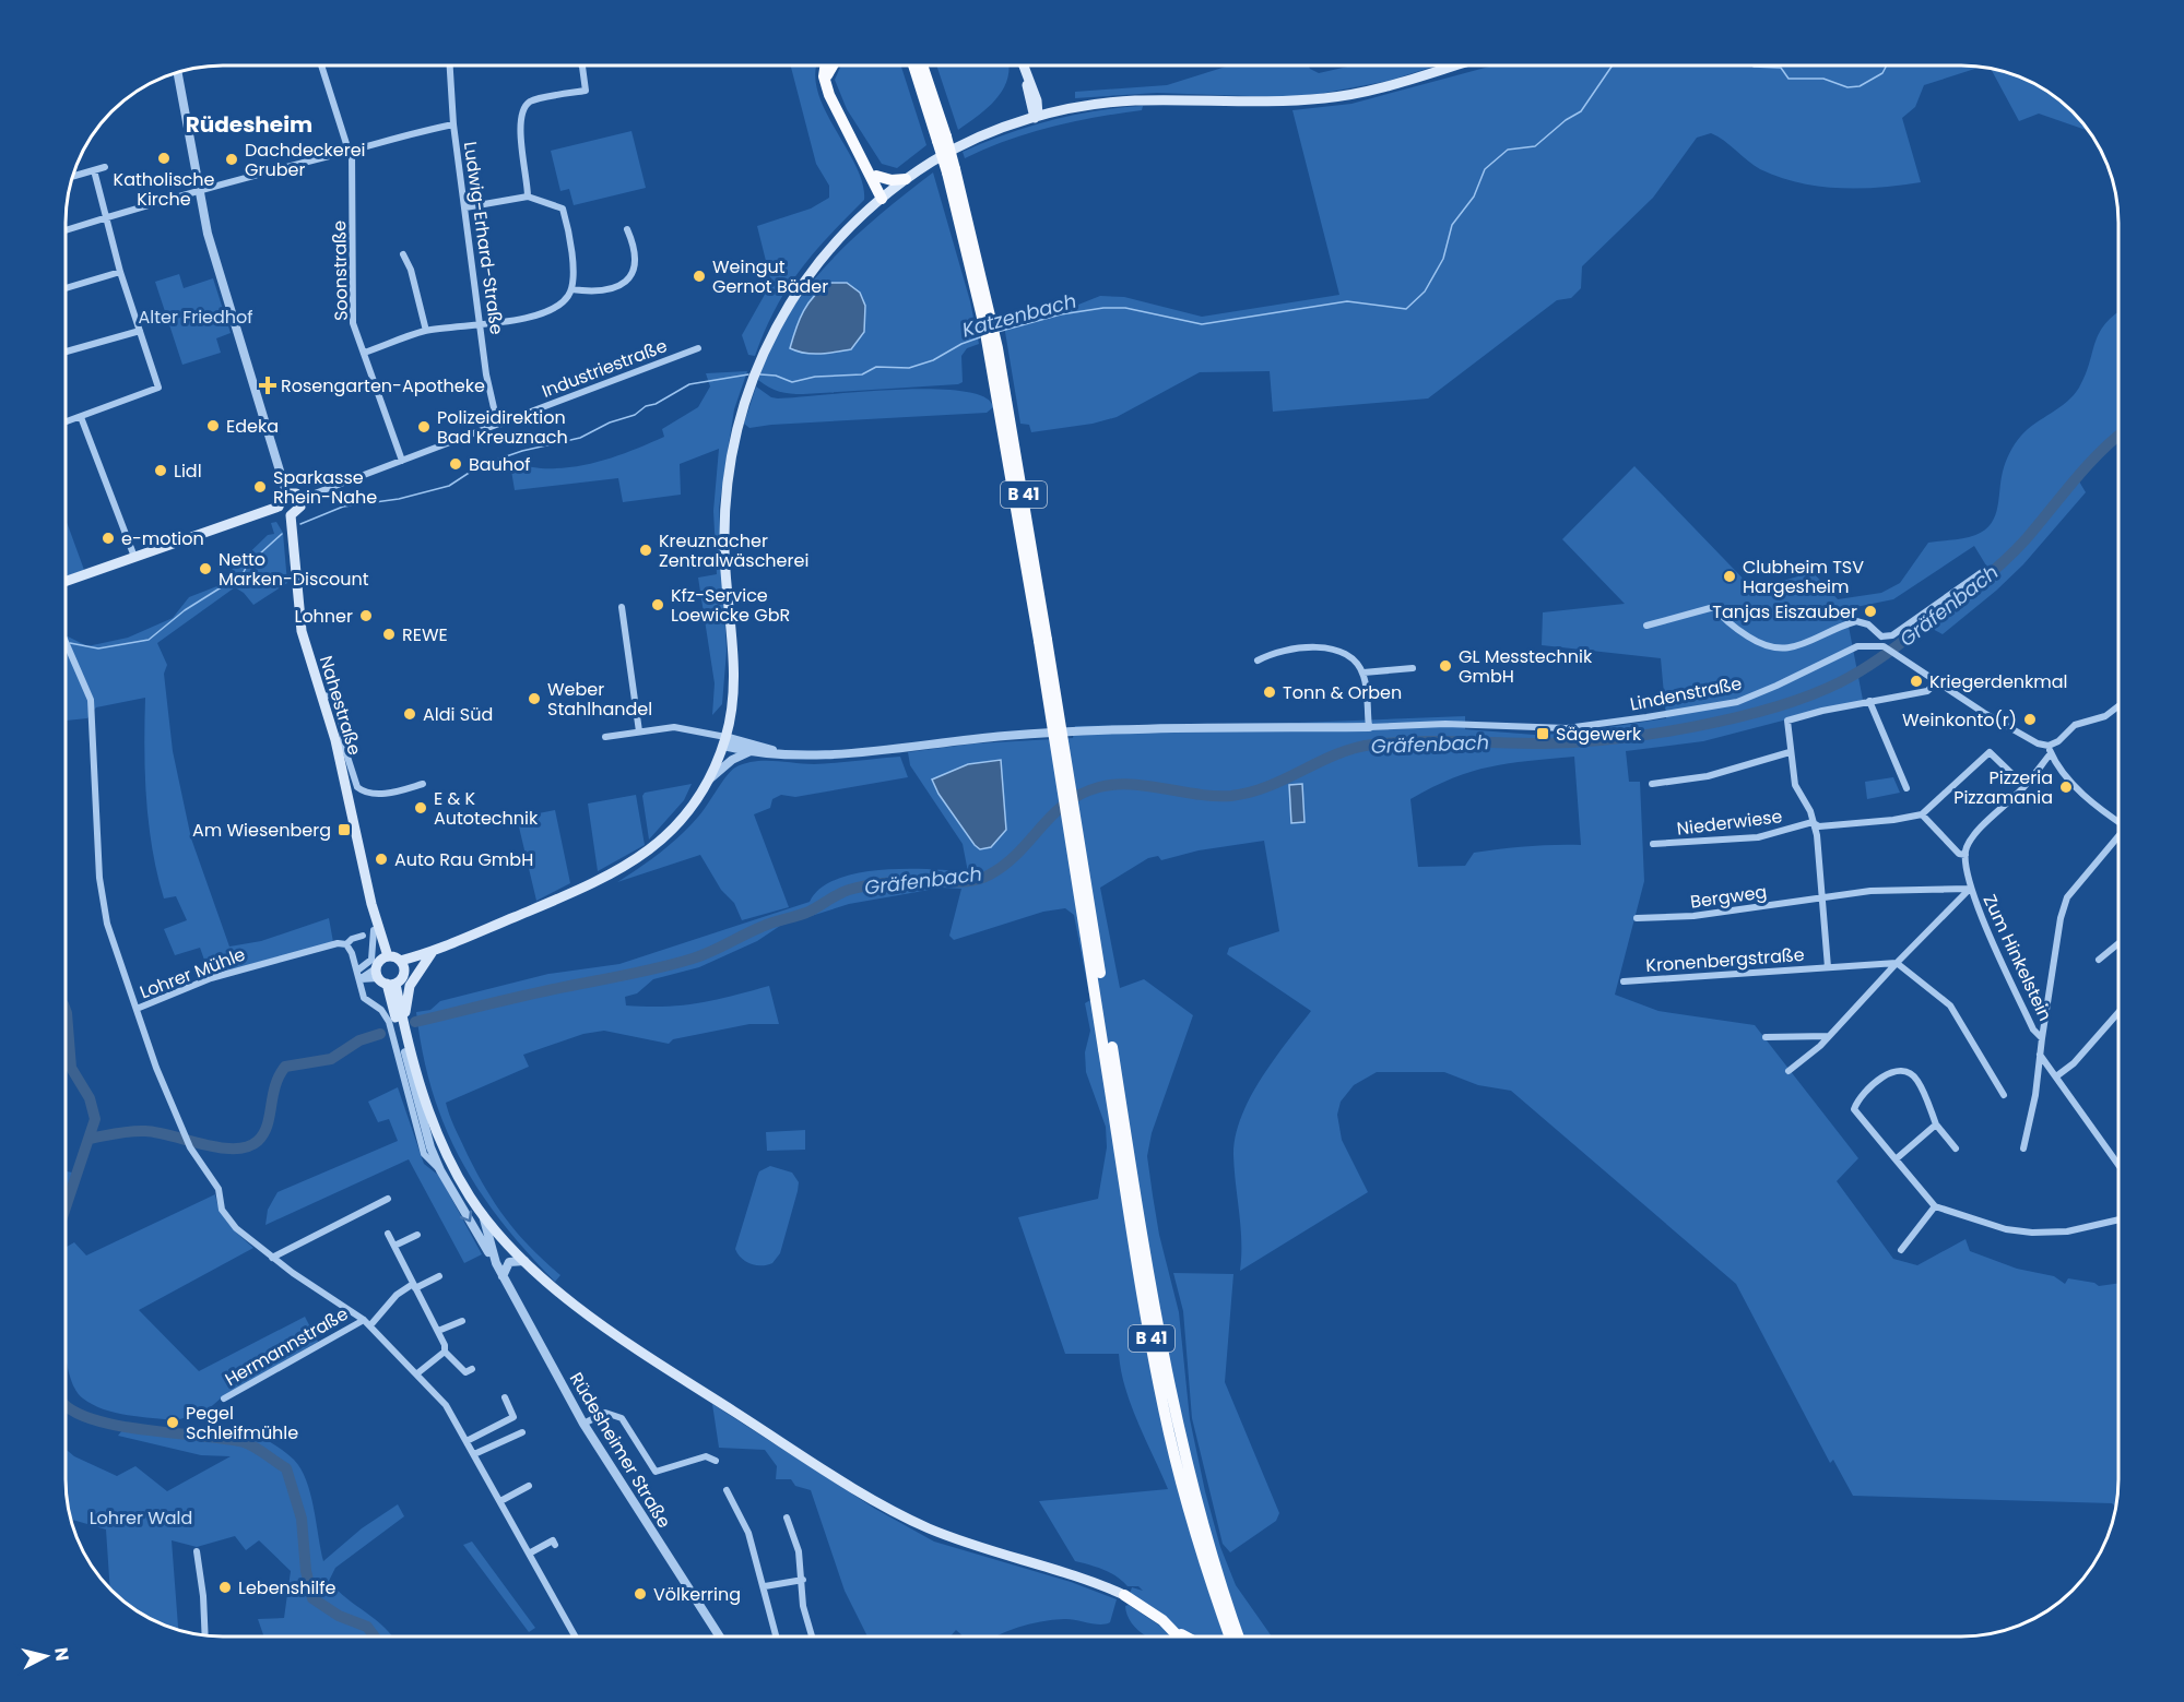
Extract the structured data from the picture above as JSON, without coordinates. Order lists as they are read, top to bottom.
{
  "streets": {
    "highway": ["B 41"],
    "main road": ["Nahestraße"],
    "street": [
      "Ludwig-Erhard-Straße",
      "Soonstraße",
      "Industriestraße",
      "Lindenstraße",
      "Niederwiese",
      "Bergweg",
      "Zum Hinkelstein",
      "Kronenbergstraße",
      "Lohrer Mühle",
      "Hermannstraße",
      "Rüdesheimer Straße"
    ]
  },
  "crossings": [
    ["Ludwig-Erhard-Straße", "Industriestraße"],
    ["Soonstraße", "Industriestraße"],
    ["Industriestraße", "Nahestraße"],
    ["Bergweg", "Zum Hinkelstein"],
    ["Bergweg", "Kronenbergstraße"],
    ["Lohrer Mühle", "Hermannstraße"]
  ],
  "districts": ["Rüdesheim"],
  "water": ["Katzenbach", "Gräfenbach"],
  "parks": ["Alter Friedhof", "Lohrer Wald"],
  "places": {
    "other": [
      "Katholische Kirche",
      "Dachdeckerei Gruber",
      "Weingut Gernot Bäder",
      "Edeka",
      "Polizeidirektion Bad Kreuznach",
      "Bauhof",
      "Lidl",
      "Sparkasse Rhein-Nahe",
      "e-motion",
      "Kreuznacher Zentralwäscherei",
      "Netto Marken-Discount",
      "Clubheim TSV Hargesheim",
      "Kfz-Service Loewicke GbR",
      "Tanjas Eiszauber",
      "Lohner",
      "REWE",
      "GL Messtechnik GmbH",
      "Kriegerdenkmal",
      "Tonn & Orben",
      "Weber Stahlhandel",
      "Aldi Süd",
      "Weinkonto(r)",
      "Pizzeria Pizzamania",
      "E & K Autotechnik",
      "Auto Rau GmbH",
      "Pegel Schleifmühle",
      "Lebenshilfe",
      "Völkerring"
    ],
    "health": ["Rosengarten-Apotheke"],
    "transit": ["Sägewerk", "Am Wiesenberg"]
  },
  "north": "right"
}
